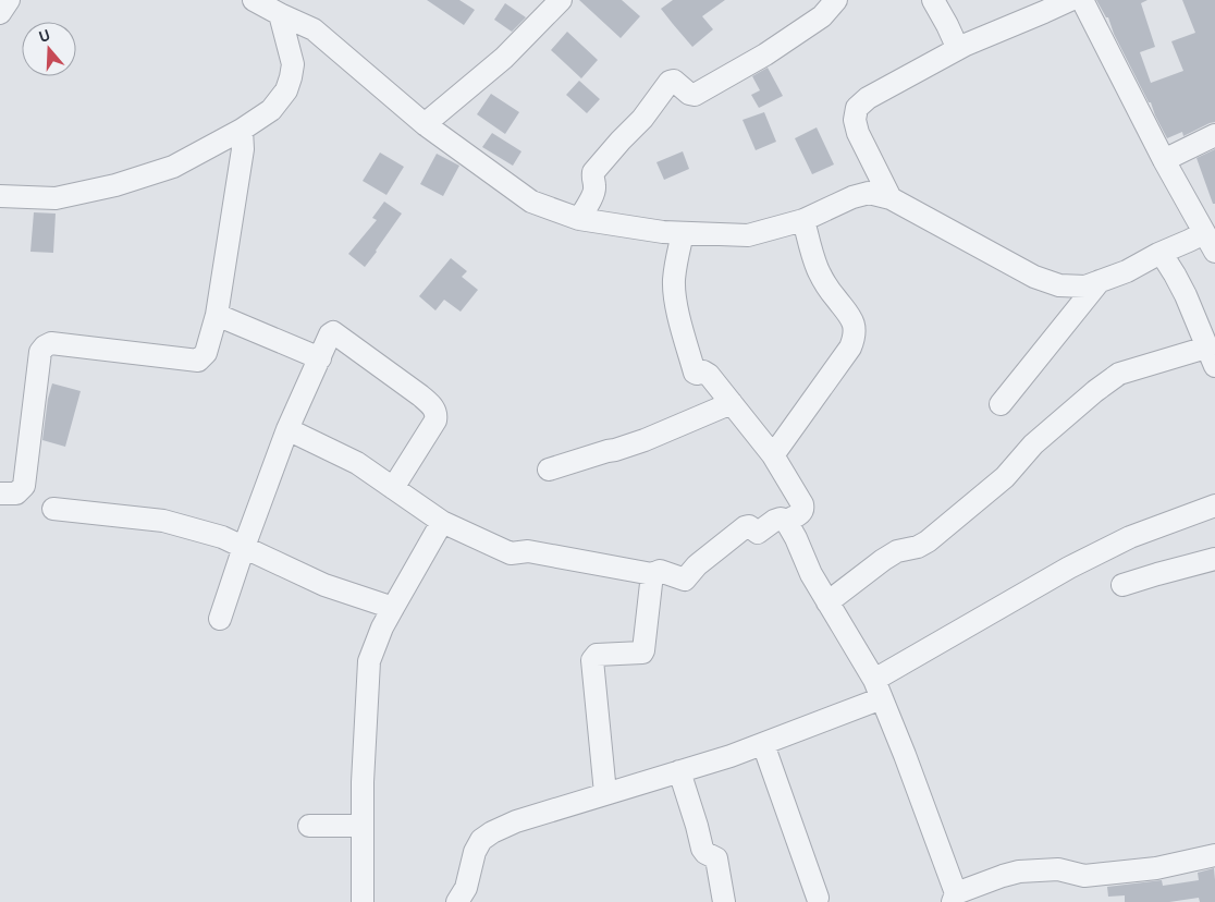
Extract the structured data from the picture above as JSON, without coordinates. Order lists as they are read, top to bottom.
{
  "north": "top"
}
